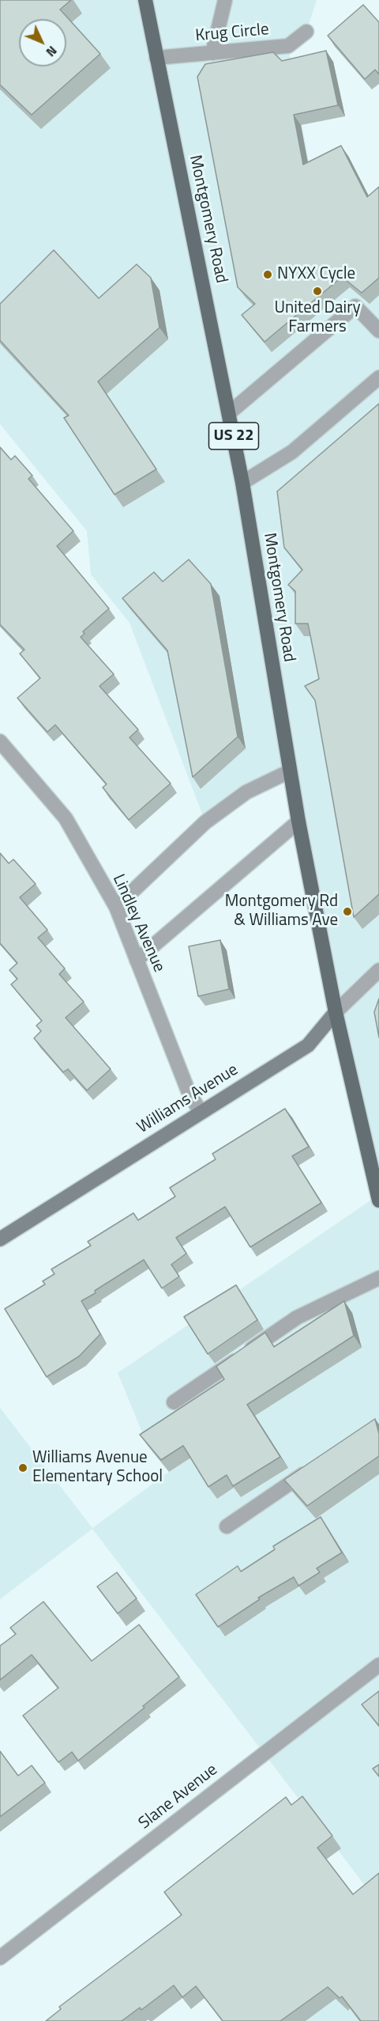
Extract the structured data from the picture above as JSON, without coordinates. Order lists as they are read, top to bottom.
{
  "streets": {
    "main road": ["Montgomery Road", "US 22"],
    "street": [
      "Krug Circle",
      "Lindley Avenue",
      "Williams Avenue",
      "Slane Avenue"
    ]
  },
  "crossings": [
    ["Krug Circle", "Montgomery Road"],
    ["Montgomery Road", "Williams Avenue"],
    ["Lindley Avenue", "Williams Avenue"]
  ],
  "places": [
    "NYXX Cycle",
    "United Dairy Farmers",
    "Montgomery Rd & Williams Ave",
    "Williams Avenue Elementary School"
  ],
  "north": "bottom right"
}
